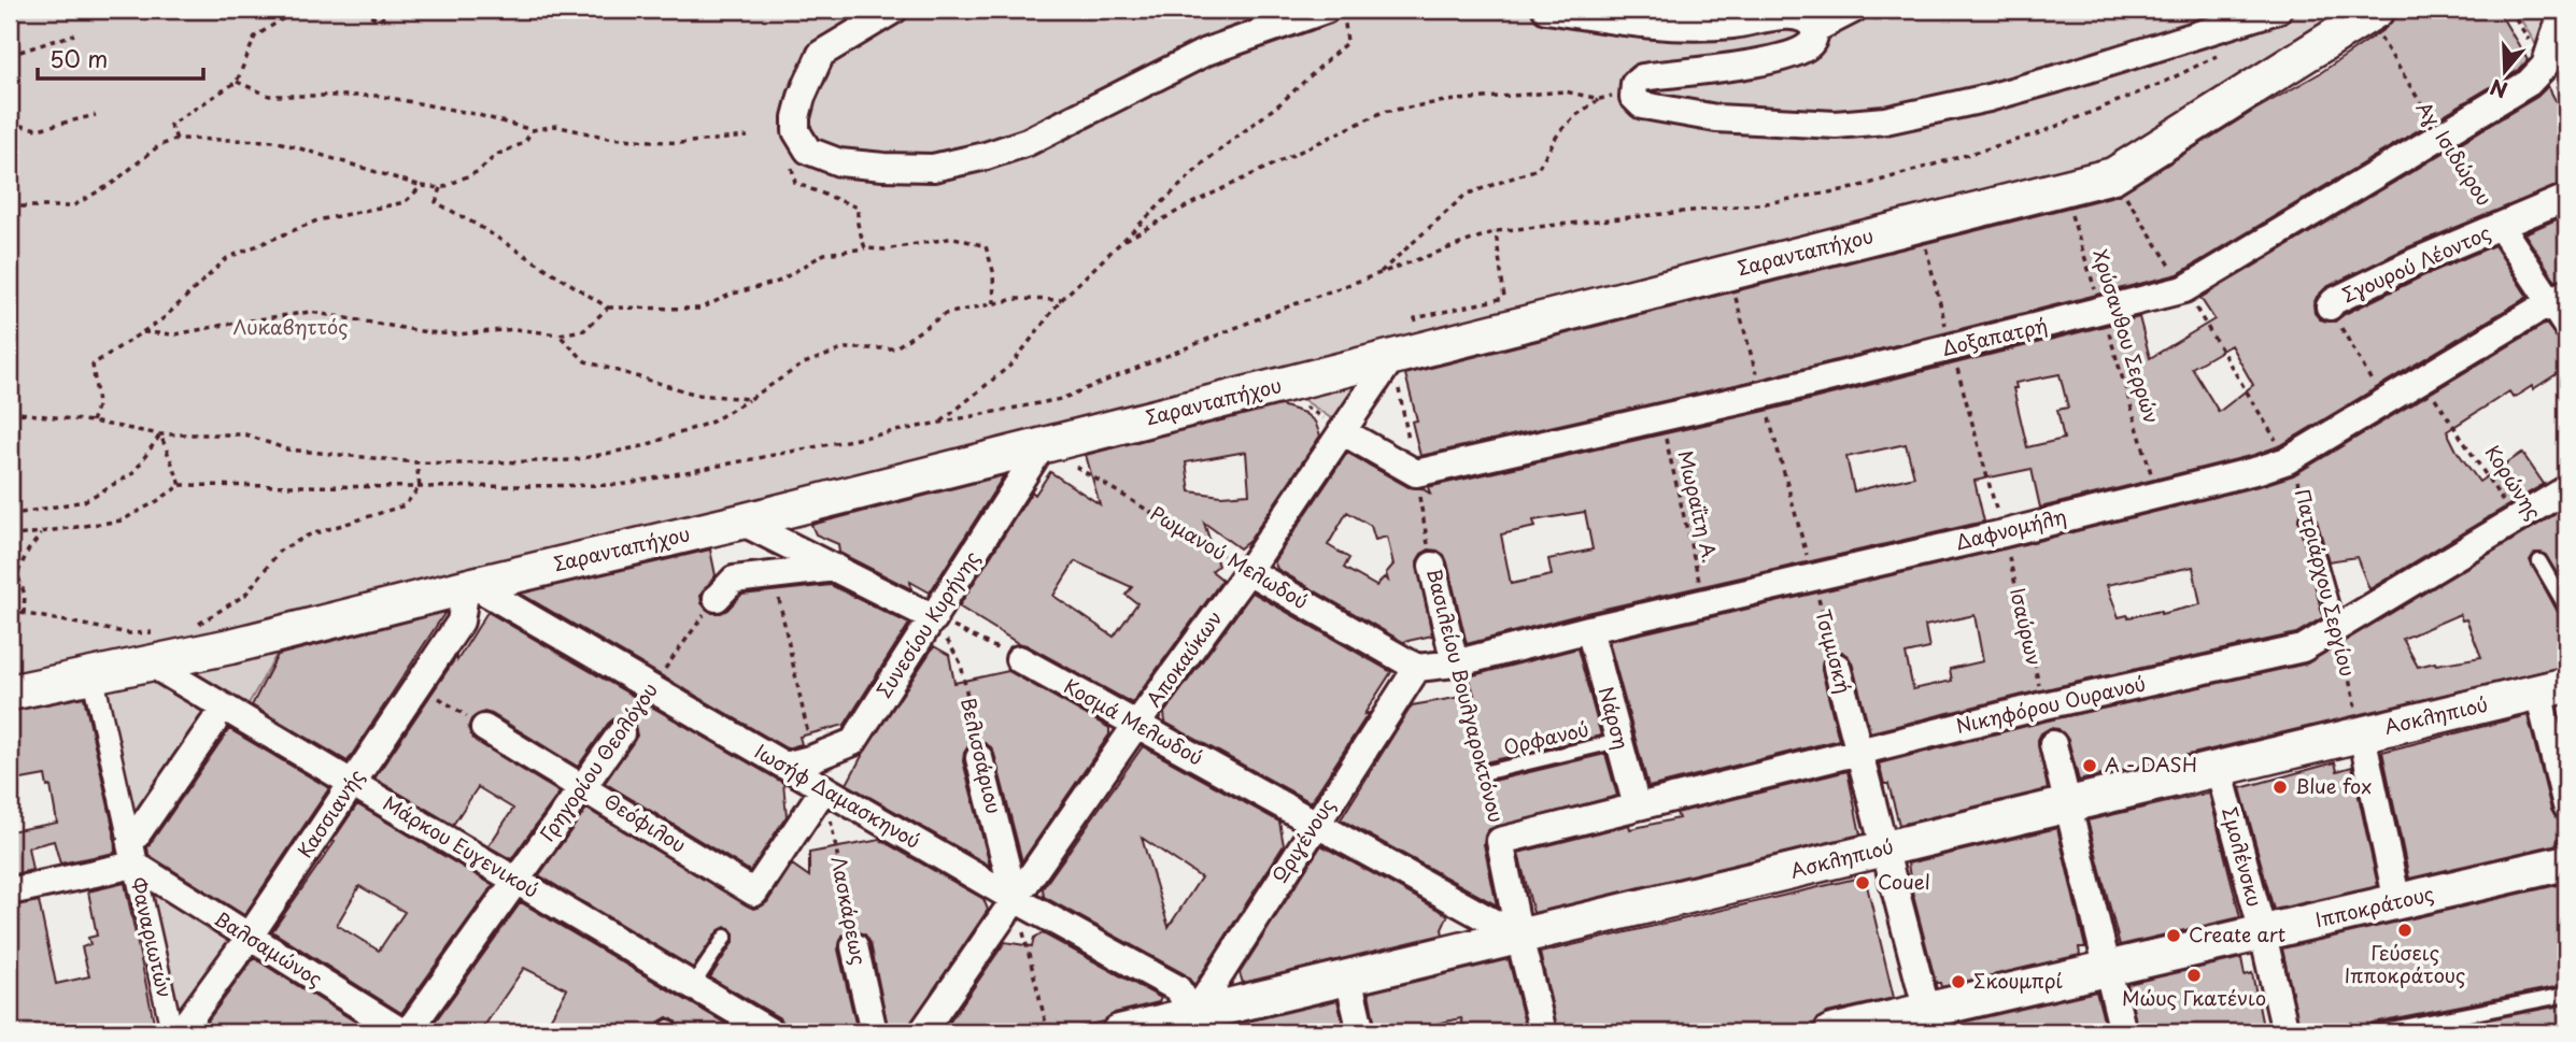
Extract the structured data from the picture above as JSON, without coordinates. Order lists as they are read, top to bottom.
{
  "streets": {
    "street": [
      "Αγ. Ισιδώρου",
      "Σαρανταπήχου",
      "Σγουρού Λέοντος",
      "Δοξαπατρή",
      "Δαφνομήλη",
      "Ρωμανού Μελωδού",
      "Συνεσίου Κυρήνης",
      "Τσιμισκή",
      "Αποκαύκων",
      "Βασιλείου Βουλγαροκτόνου",
      "Νικηφόρου Ουρανού",
      "Ασκληπιού",
      "Νάρση",
      "Κοσμά Μελωδού",
      "Βελισσάριου",
      "Γρηγορίου Θεολόγου",
      "Ιωσήφ Δαμασκηνού",
      "Κασσιανής",
      "Θεόφιλου",
      "Ωριγένους",
      "Μάρκου Ευγενικού",
      "Σμολένσκυ",
      "Ιπποκράτους",
      "Λασκάρεως",
      "Φαναριωτών",
      "Βαλσαμώνος"
    ],
    "lane": ["Πατριάρχου Σεργίου", "Ορφανού"],
    "path": [
      "Χρύσανθου Σερρών",
      "Κορώνης",
      "Μωραΐτη Α.",
      "Ισαύρων"
    ]
  },
  "crossings": [
    ["Αγ. Ισιδώρου", "Σαρανταπήχου"],
    ["Αγ. Ισιδώρου", "Σγουρού Λέοντος"],
    ["Αγ. Ισιδώρου", "Δοξαπατρή"],
    ["Αγ. Ισιδώρου", "Δαφνομήλη"],
    ["Σαρανταπήχου", "Χρύσανθου Σερρών"],
    ["Σαρανταπήχου", "Ρωμανού Μελωδού"],
    ["Σαρανταπήχου", "Πατριάρχου Σεργίου"],
    ["Σαρανταπήχου", "Συνεσίου Κυρήνης"],
    ["Σαρανταπήχου", "Ισαύρων"],
    ["Σαρανταπήχου", "Τσιμισκή"],
    ["Σαρανταπήχου", "Αποκαύκων"],
    ["Σαρανταπήχου", "Βασιλείου Βουλγαροκτόνου"],
    ["Σαρανταπήχου", "Ιωσήφ Δαμασκηνού"],
    ["Σαρανταπήχου", "Κασσιανής"],
    ["Σαρανταπήχου", "Μάρκου Ευγενικού"],
    ["Σαρανταπήχου", "Φαναριωτών"],
    ["Σγουρού Λέοντος", "Δαφνομήλη"],
    ["Χρύσανθου Σερρών", "Δοξαπατρή"],
    ["Χρύσανθου Σερρών", "Δαφνομήλη"],
    ["Δοξαπατρή", "Μωραΐτη Α."],
    ["Δοξαπατρή", "Πατριάρχου Σεργίου"],
    ["Δοξαπατρή", "Ισαύρων"],
    ["Δοξαπατρή", "Τσιμισκή"],
    ["Δοξαπατρή", "Βασιλείου Βουλγαροκτόνου"],
    ["Κορώνης", "Δαφνομήλη"],
    ["Κορώνης", "Νικηφόρου Ουρανού"],
    ["Μωραΐτη Α.", "Δαφνομήλη"],
    ["Δαφνομήλη", "Ρωμανού Μελωδού"],
    ["Δαφνομήλη", "Πατριάρχου Σεργίου"],
    ["Δαφνομήλη", "Ισαύρων"],
    ["Δαφνομήλη", "Τσιμισκή"],
    ["Δαφνομήλη", "Βασιλείου Βουλγαροκτόνου"],
    ["Δαφνομήλη", "Νάρση"],
    ["Δαφνομήλη", "Ωριγένους"],
    ["Ρωμανού Μελωδού", "Συνεσίου Κυρήνης"],
    ["Ρωμανού Μελωδού", "Αποκαύκων"],
    ["Ρωμανού Μελωδού", "Ωριγένους"],
    ["Πατριάρχου Σεργίου", "Νικηφόρου Ουρανού"],
    ["Πατριάρχου Σεργίου", "Ασκληπιού"],
    ["Συνεσίου Κυρήνης", "Βελισσάριου"],
    ["Συνεσίου Κυρήνης", "Ιωσήφ Δαμασκηνού"],
    ["Ισαύρων", "Νικηφόρου Ουρανού"],
    ["Τσιμισκή", "Νικηφόρου Ουρανού"],
    ["Τσιμισκή", "Ασκληπιού"],
    ["Τσιμισκή", "Ιπποκράτους"],
    ["Αποκαύκων", "Βασιλείου Βουλγαροκτόνου"],
    ["Αποκαύκων", "Κοσμά Μελωδού"],
    ["Αποκαύκων", "Βελισσάριου"],
    ["Αποκαύκων", "Ιωσήφ Δαμασκηνού"],
    ["Βασιλείου Βουλγαροκτόνου", "Νικηφόρου Ουρανού"],
    ["Βασιλείου Βουλγαροκτόνου", "Ασκληπιού"],
    ["Βασιλείου Βουλγαροκτόνου", "Κοσμά Μελωδού"],
    ["Βασιλείου Βουλγαροκτόνου", "Ορφανού"],
    ["Νικηφόρου Ουρανού", "Νάρση"],
    ["Ασκληπιού", "Κοσμά Μελωδού"],
    ["Ασκληπιού", "Ιωσήφ Δαμασκηνού"],
    ["Ασκληπιού", "Ωριγένους"],
    ["Ασκληπιού", "Σμολένσκυ"],
    ["Νάρση", "Ορφανού"],
    ["Κοσμά Μελωδού", "Ωριγένους"],
    ["Βελισσάριου", "Ιωσήφ Δαμασκηνού"],
    ["Γρηγορίου Θεολόγου", "Ιωσήφ Δαμασκηνού"],
    ["Γρηγορίου Θεολόγου", "Θεόφιλου"],
    ["Γρηγορίου Θεολόγου", "Μάρκου Ευγενικού"],
    ["Γρηγορίου Θεολόγου", "Βαλσαμώνος"],
    ["Ιωσήφ Δαμασκηνού", "Κασσιανής"],
    ["Ιωσήφ Δαμασκηνού", "Θεόφιλου"],
    ["Ιωσήφ Δαμασκηνού", "Ωριγένους"],
    ["Ιωσήφ Δαμασκηνού", "Λασκάρεως"],
    ["Κασσιανής", "Μάρκου Ευγενικού"],
    ["Κασσιανής", "Βαλσαμώνος"],
    ["Θεόφιλου", "Λασκάρεως"],
    ["Σμολένσκυ", "Ιπποκράτους"],
    ["Φαναριωτών", "Βαλσαμώνος"]
  ],
  "parks": ["Λυκαβηττός"],
  "places": [
    "A - DASH",
    "Blue fox",
    "Couel",
    "Γεύσεις Ιπποκράτους",
    "Create art",
    "Μώυς Γκατένιο",
    "Σκουμπρί"
  ],
  "scale_bar": "50 m",
  "north": "bottom"
}
